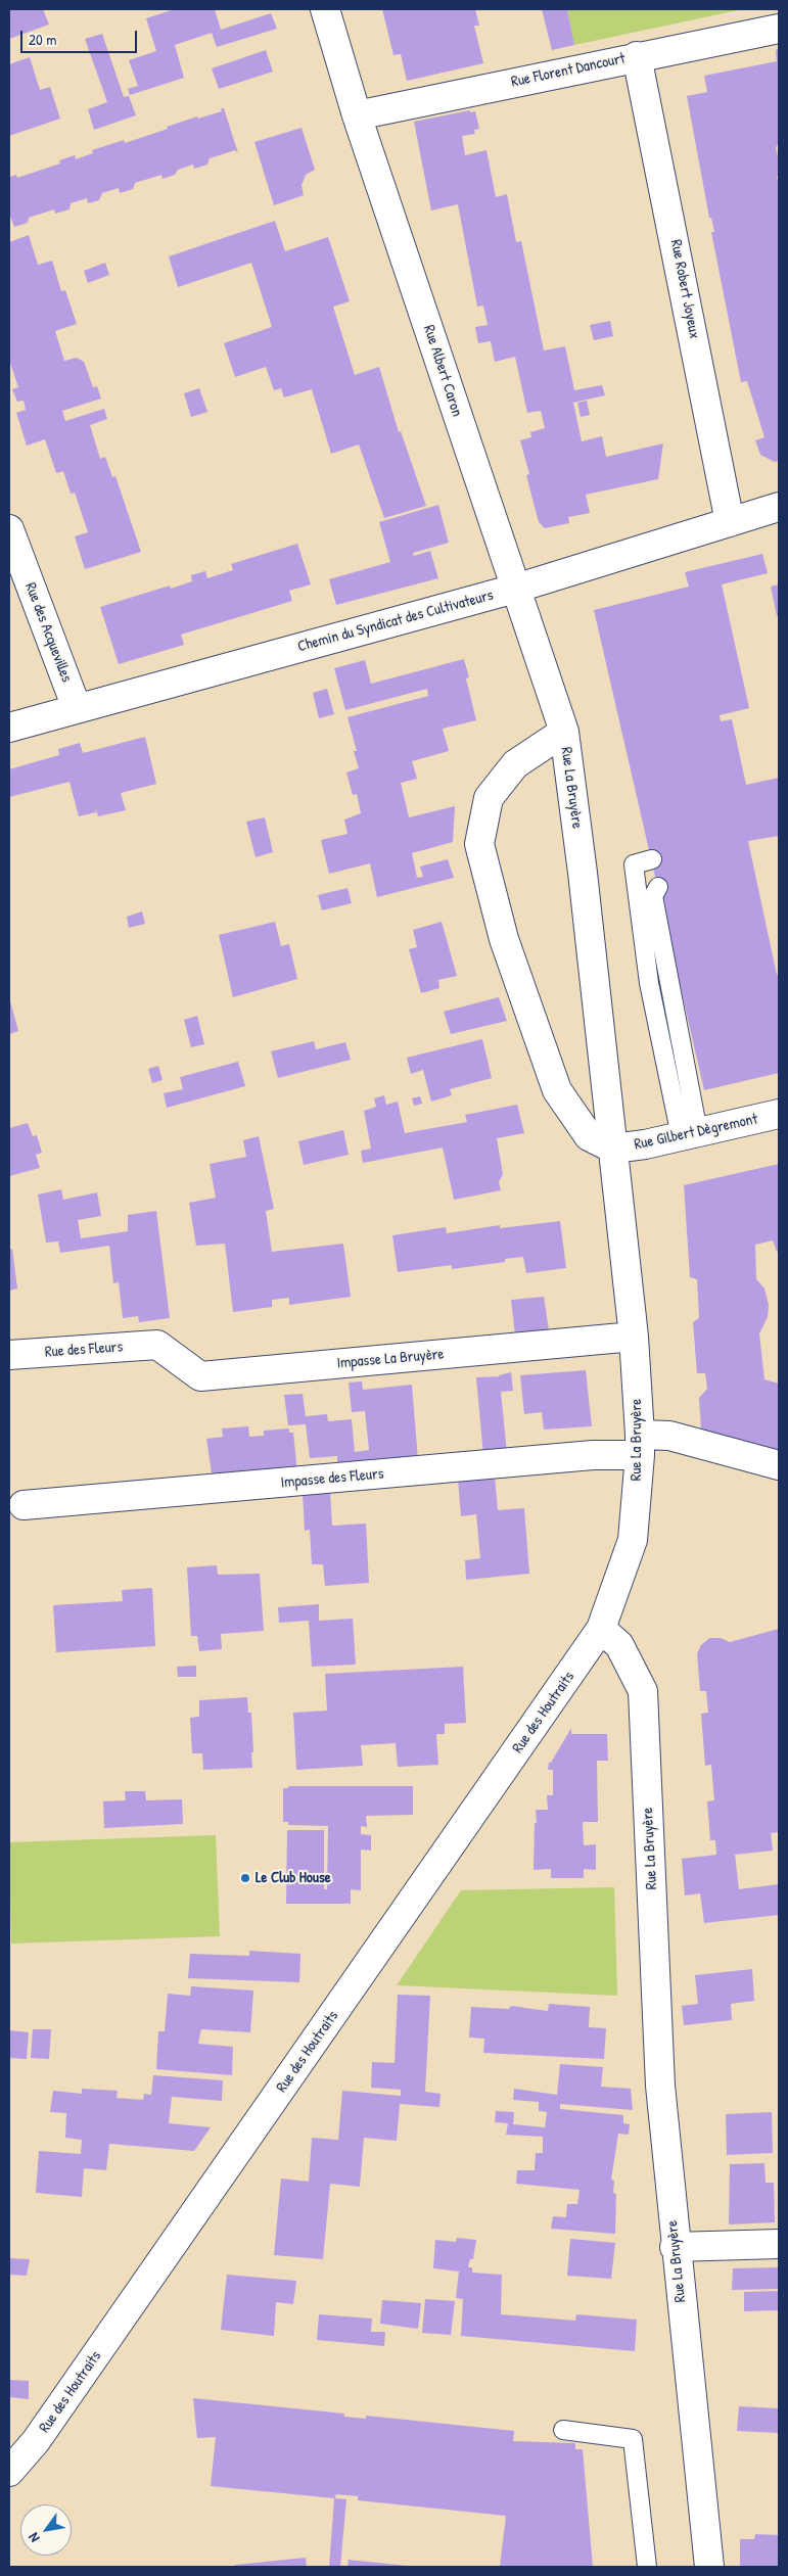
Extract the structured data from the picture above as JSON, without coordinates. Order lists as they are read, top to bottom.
{
  "streets": {
    "street": [
      "Rue Florent Dancourt",
      "Rue Robert Joyeux",
      "Rue Albert Caron",
      "Chemin du Syndicat des Cultivateurs",
      "Rue des Acquevilles",
      "Rue La Bruyère",
      "Rue Gilbert Dègremont",
      "Rue des Fleurs",
      "Impasse La Bruyère",
      "Impasse des Fleurs",
      "Rue des Houtraits"
    ]
  },
  "crossings": [
    ["Rue Florent Dancourt", "Rue Robert Joyeux"],
    ["Rue Florent Dancourt", "Rue Albert Caron"],
    ["Rue Robert Joyeux", "Chemin du Syndicat des Cultivateurs"],
    ["Rue Albert Caron", "Chemin du Syndicat des Cultivateurs"],
    ["Rue Albert Caron", "Rue La Bruyère"],
    ["Chemin du Syndicat des Cultivateurs", "Rue des Acquevilles"],
    ["Rue La Bruyère", "Rue Gilbert Dègremont"],
    ["Rue La Bruyère", "Impasse La Bruyère"],
    ["Rue La Bruyère", "Impasse des Fleurs"],
    ["Rue La Bruyère", "Rue des Houtraits"],
    ["Rue des Fleurs", "Impasse La Bruyère"]
  ],
  "places": ["Le Club House"],
  "scale_bar": "20 m",
  "north": "bottom left"
}
